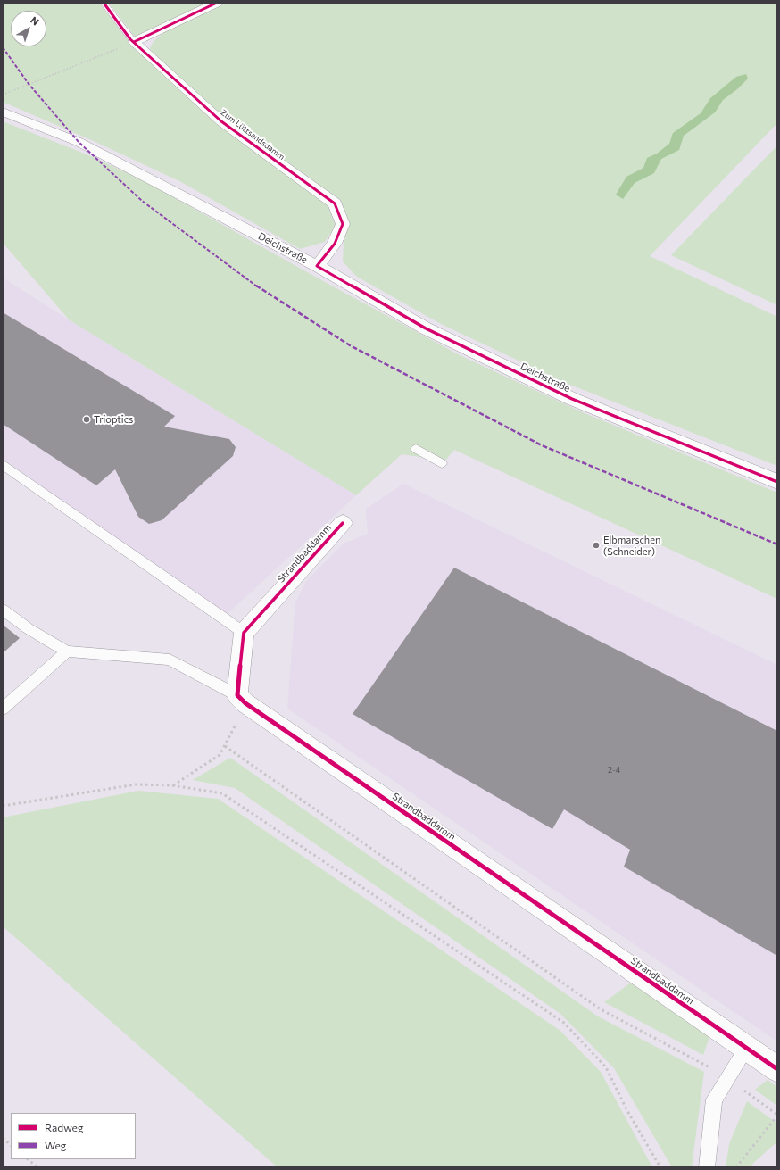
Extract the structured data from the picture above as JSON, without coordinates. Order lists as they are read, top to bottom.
{
  "streets": {
    "street": ["Zum Lüttsandsdamm", "Deichstraße", "Strandbaddamm"]
  },
  "crossings": [
    ["Zum Lüttsandsdamm", "Deichstraße"]
  ],
  "places": ["Trioptics", "Elbmarschen (Schneider)"],
  "house_numbers": ["2-4"],
  "legend": ["Radweg", "Weg"],
  "north": "top right"
}
